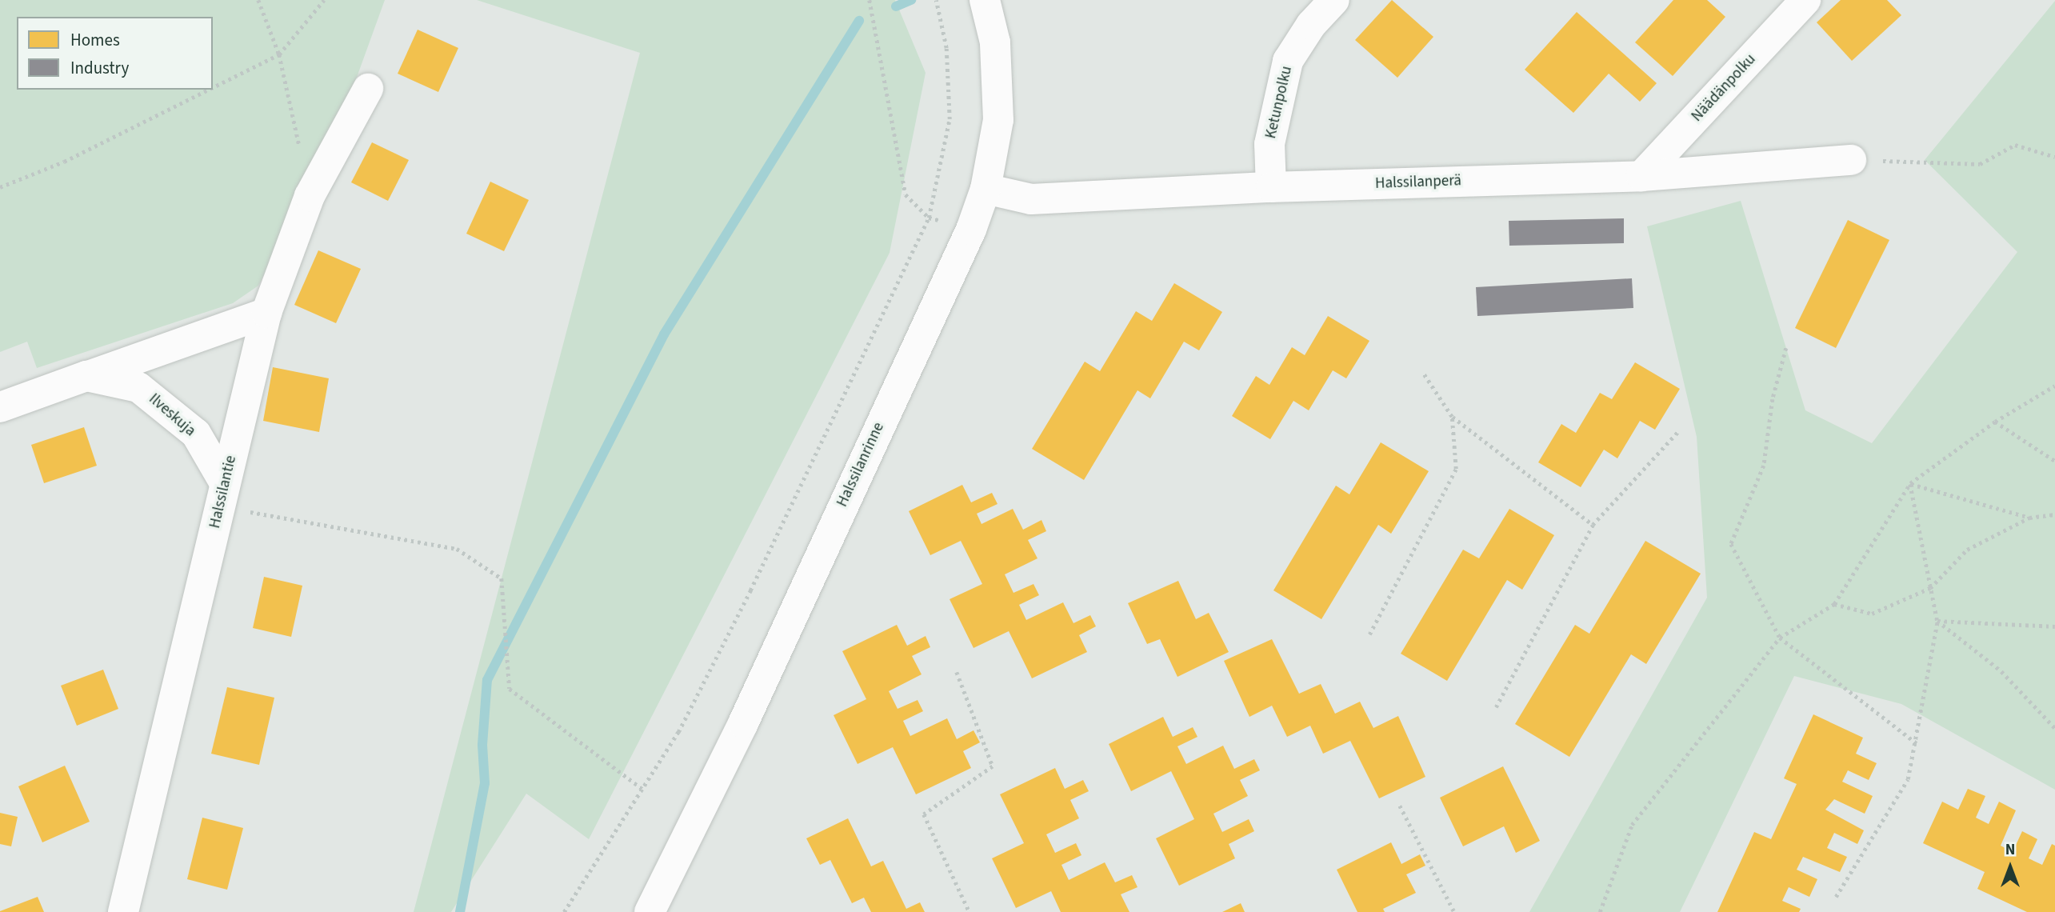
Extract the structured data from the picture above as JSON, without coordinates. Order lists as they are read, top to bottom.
{
  "streets": {
    "street": [
      "Näädänpolku",
      "Ketunpolku",
      "Halssilanperä",
      "Ilveskuja",
      "Halssilanrinne",
      "Halssilantie"
    ]
  },
  "crossings": [
    ["Näädänpolku", "Halssilanperä"],
    ["Ketunpolku", "Halssilanperä"],
    ["Halssilanperä", "Halssilanrinne"],
    ["Ilveskuja", "Halssilantie"]
  ],
  "legend": ["Homes", "Industry"],
  "north": "top"
}
